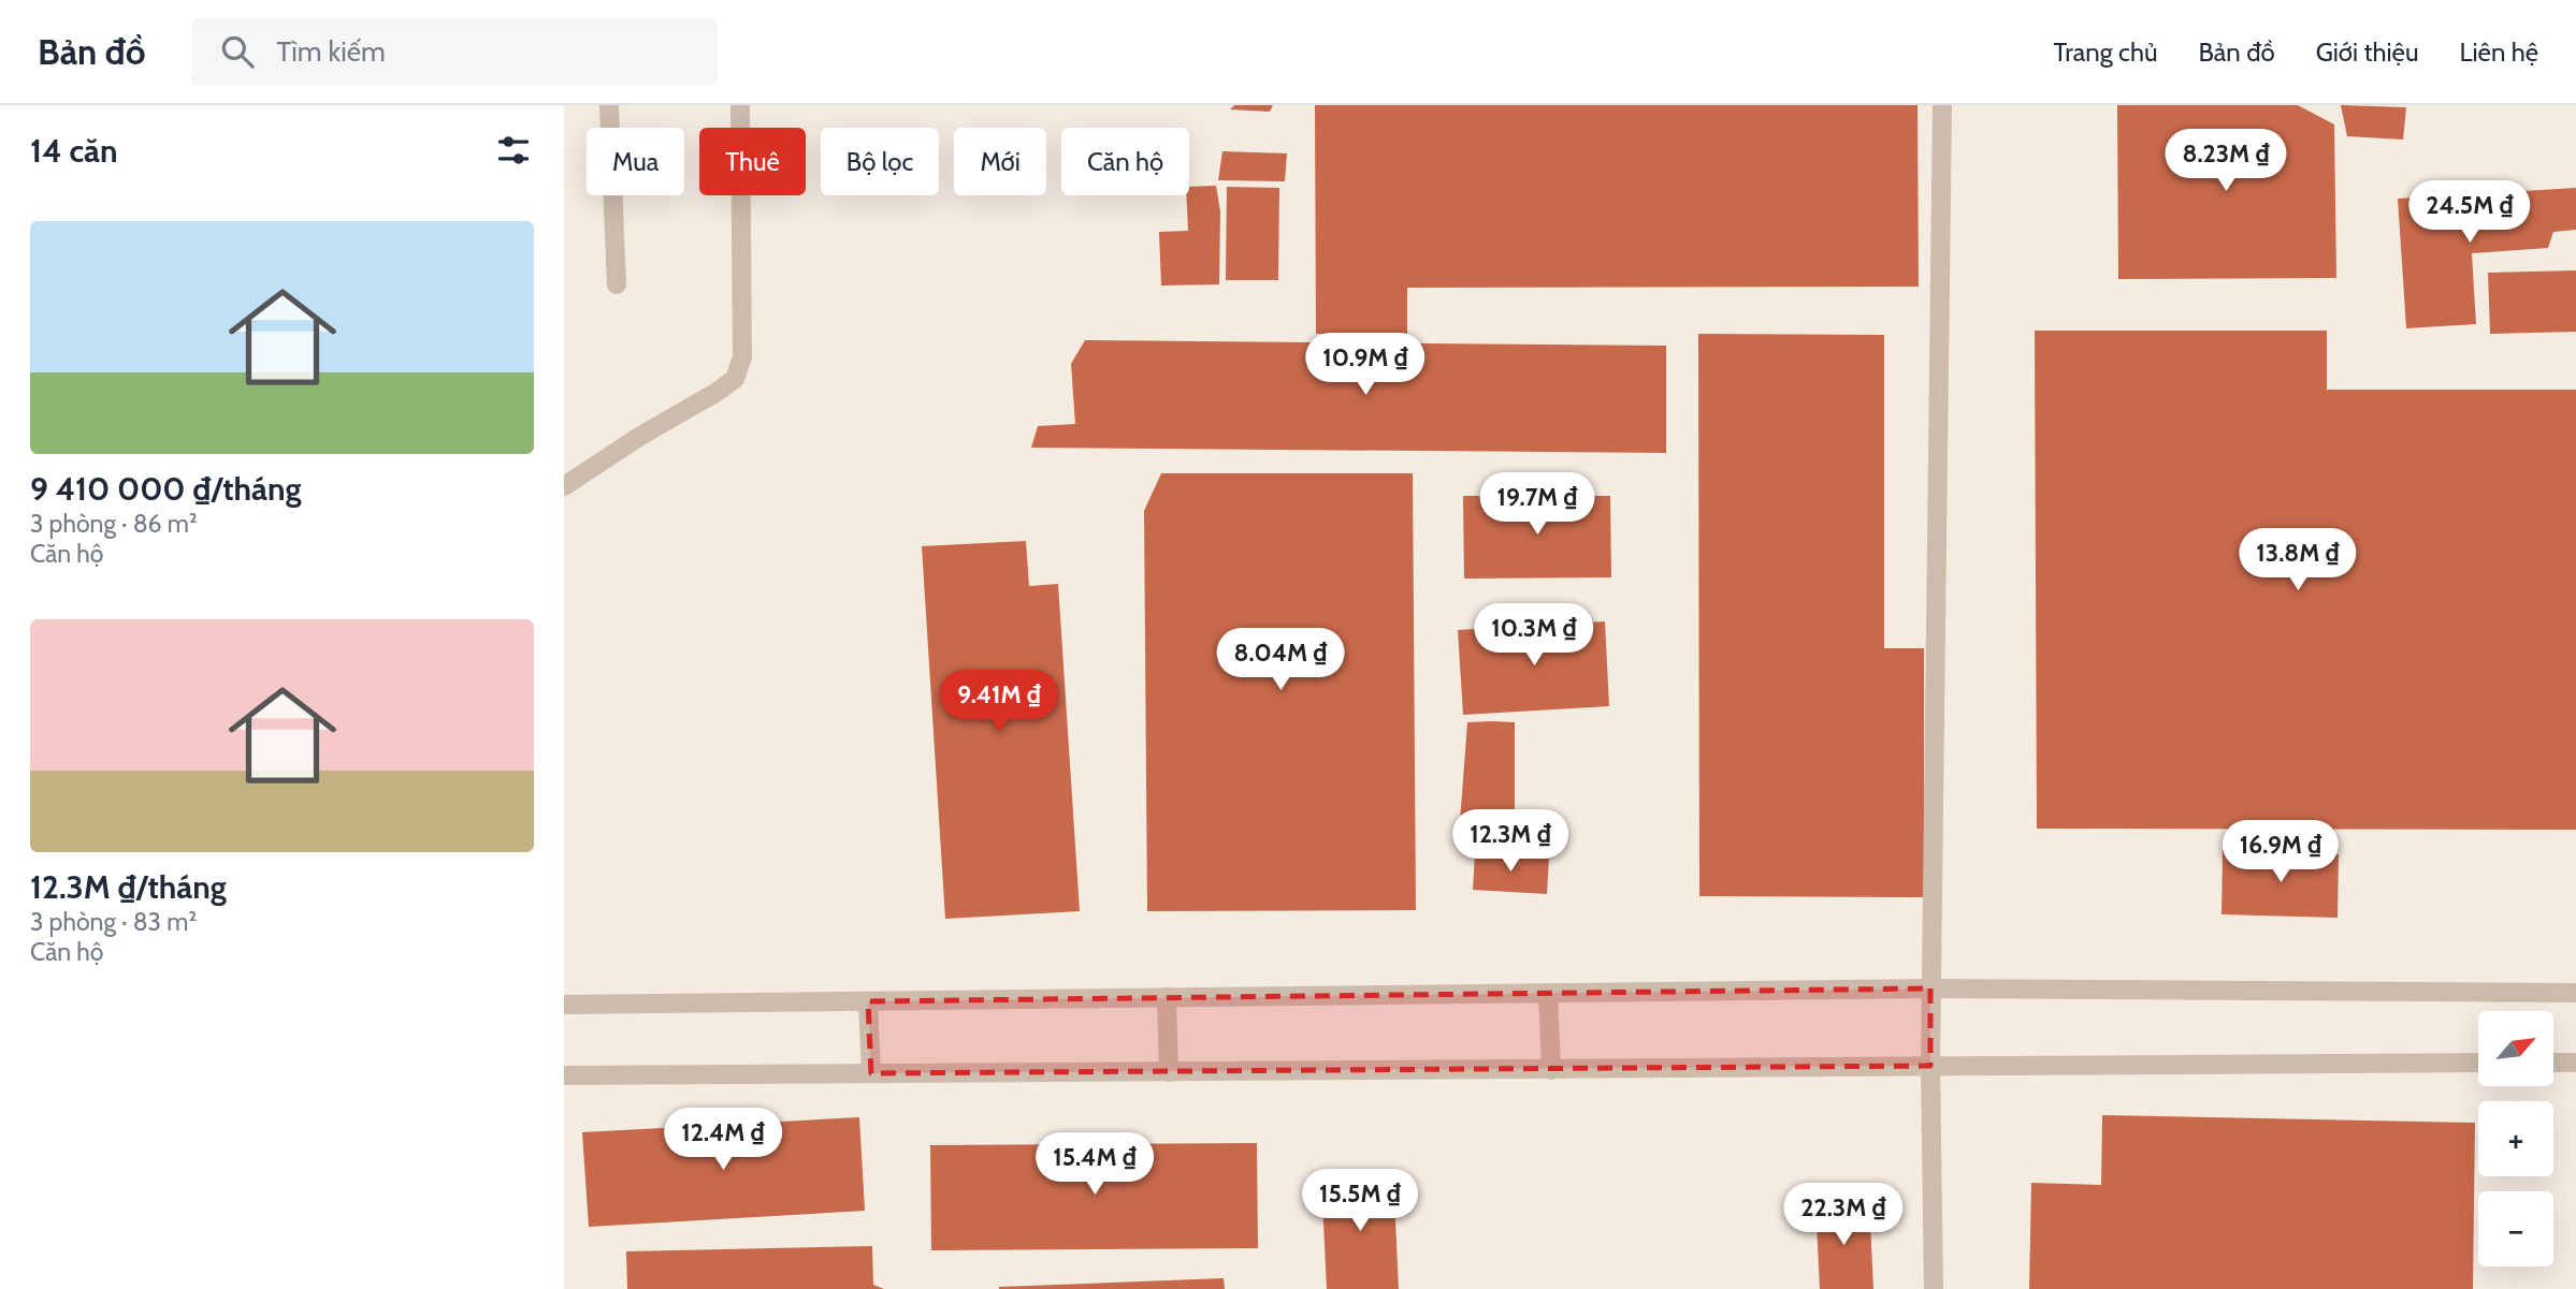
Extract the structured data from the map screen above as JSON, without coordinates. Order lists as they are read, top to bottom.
{
  "north": "top right",
  "page": {
    "header": "Bản đồ",
    "search": "Tìm kiếm",
    "nav": [
      "Trang chủ",
      "Bản đồ",
      "Giới thiệu",
      "Liên hệ"
    ],
    "heading": "14 căn",
    "chip": [
      "Mua",
      "Thuê",
      "Bộ lọc",
      "Mới",
      "Căn hộ"
    ],
    "price": [
      "8.23M ₫",
      "24.5M ₫",
      "10.9M ₫",
      "19.7M ₫",
      "13.8M ₫",
      "10.3M ₫",
      "8.04M ₫",
      "9.41M ₫",
      "12.3M ₫",
      "16.9M ₫",
      "12.4M ₫",
      "15.4M ₫",
      "15.5M ₫",
      "22.3M ₫"
    ],
    "list": [
      {
        "name": "9 410 000 ₫/tháng",
        "note": "3 phòng · 86 m² · Căn hộ"
      },
      {
        "name": "12.3M ₫/tháng",
        "note": "3 phòng · 83 m² · Căn hộ"
      }
    ],
    "map_buttons": ["+", "−"]
  }
}
